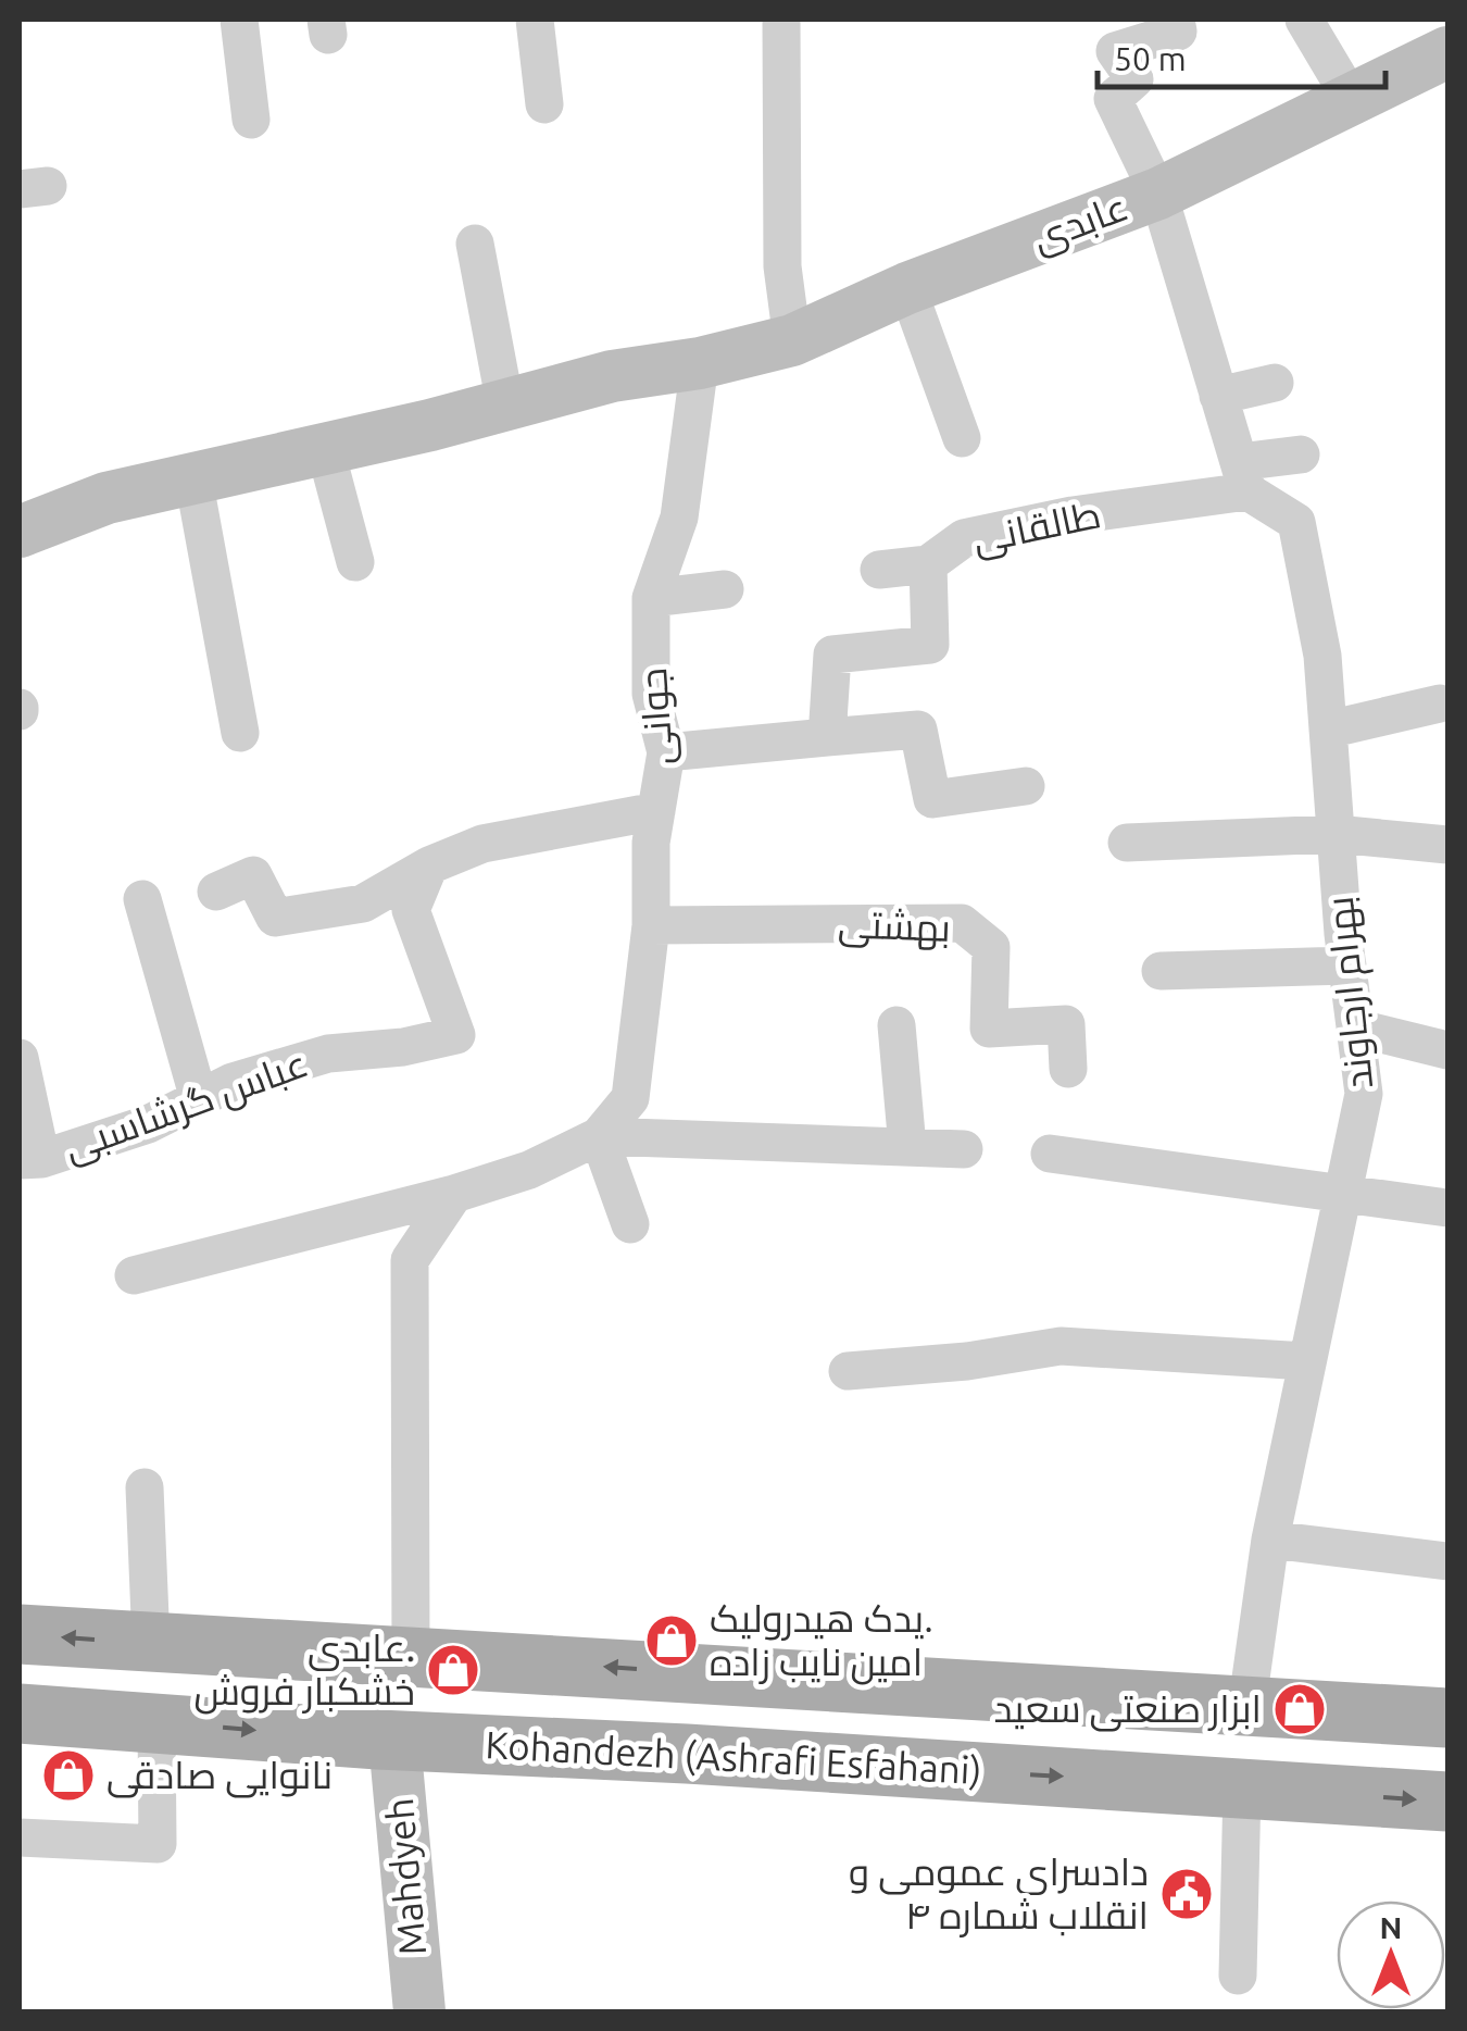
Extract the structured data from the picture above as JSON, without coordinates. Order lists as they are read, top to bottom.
{
  "streets": {
    "main road": ["Kohandezh (Ashrafi Esfahani)"],
    "street": [
      "عابدی",
      "طالقانی",
      "جوانی",
      "بهشتی",
      "بهرام ارجاوند",
      "عباس گرشاسبی",
      "Mahdyeh"
    ]
  },
  "crossings": [
    ["عابدی", "جوانی"],
    ["طالقانی", "بهرام ارجاوند"],
    ["جوانی", "بهشتی"],
    ["بهرام ارجاوند", "Kohandezh (Ashrafi Esfahani)"],
    ["Kohandezh (Ashrafi Esfahani)", "Mahdyeh"]
  ],
  "places": {
    "shop": [
      "یدک هیدرولیک. امین نایب زاده",
      "عابدی. خشکبار فروش",
      "ابزار صنعتی سعید",
      "نانوایی صادقی"
    ],
    "public building": ["دادسرای عمومی و انقلاب شماره ۴"]
  },
  "scale_bar": "50 m",
  "north": "top"
}
